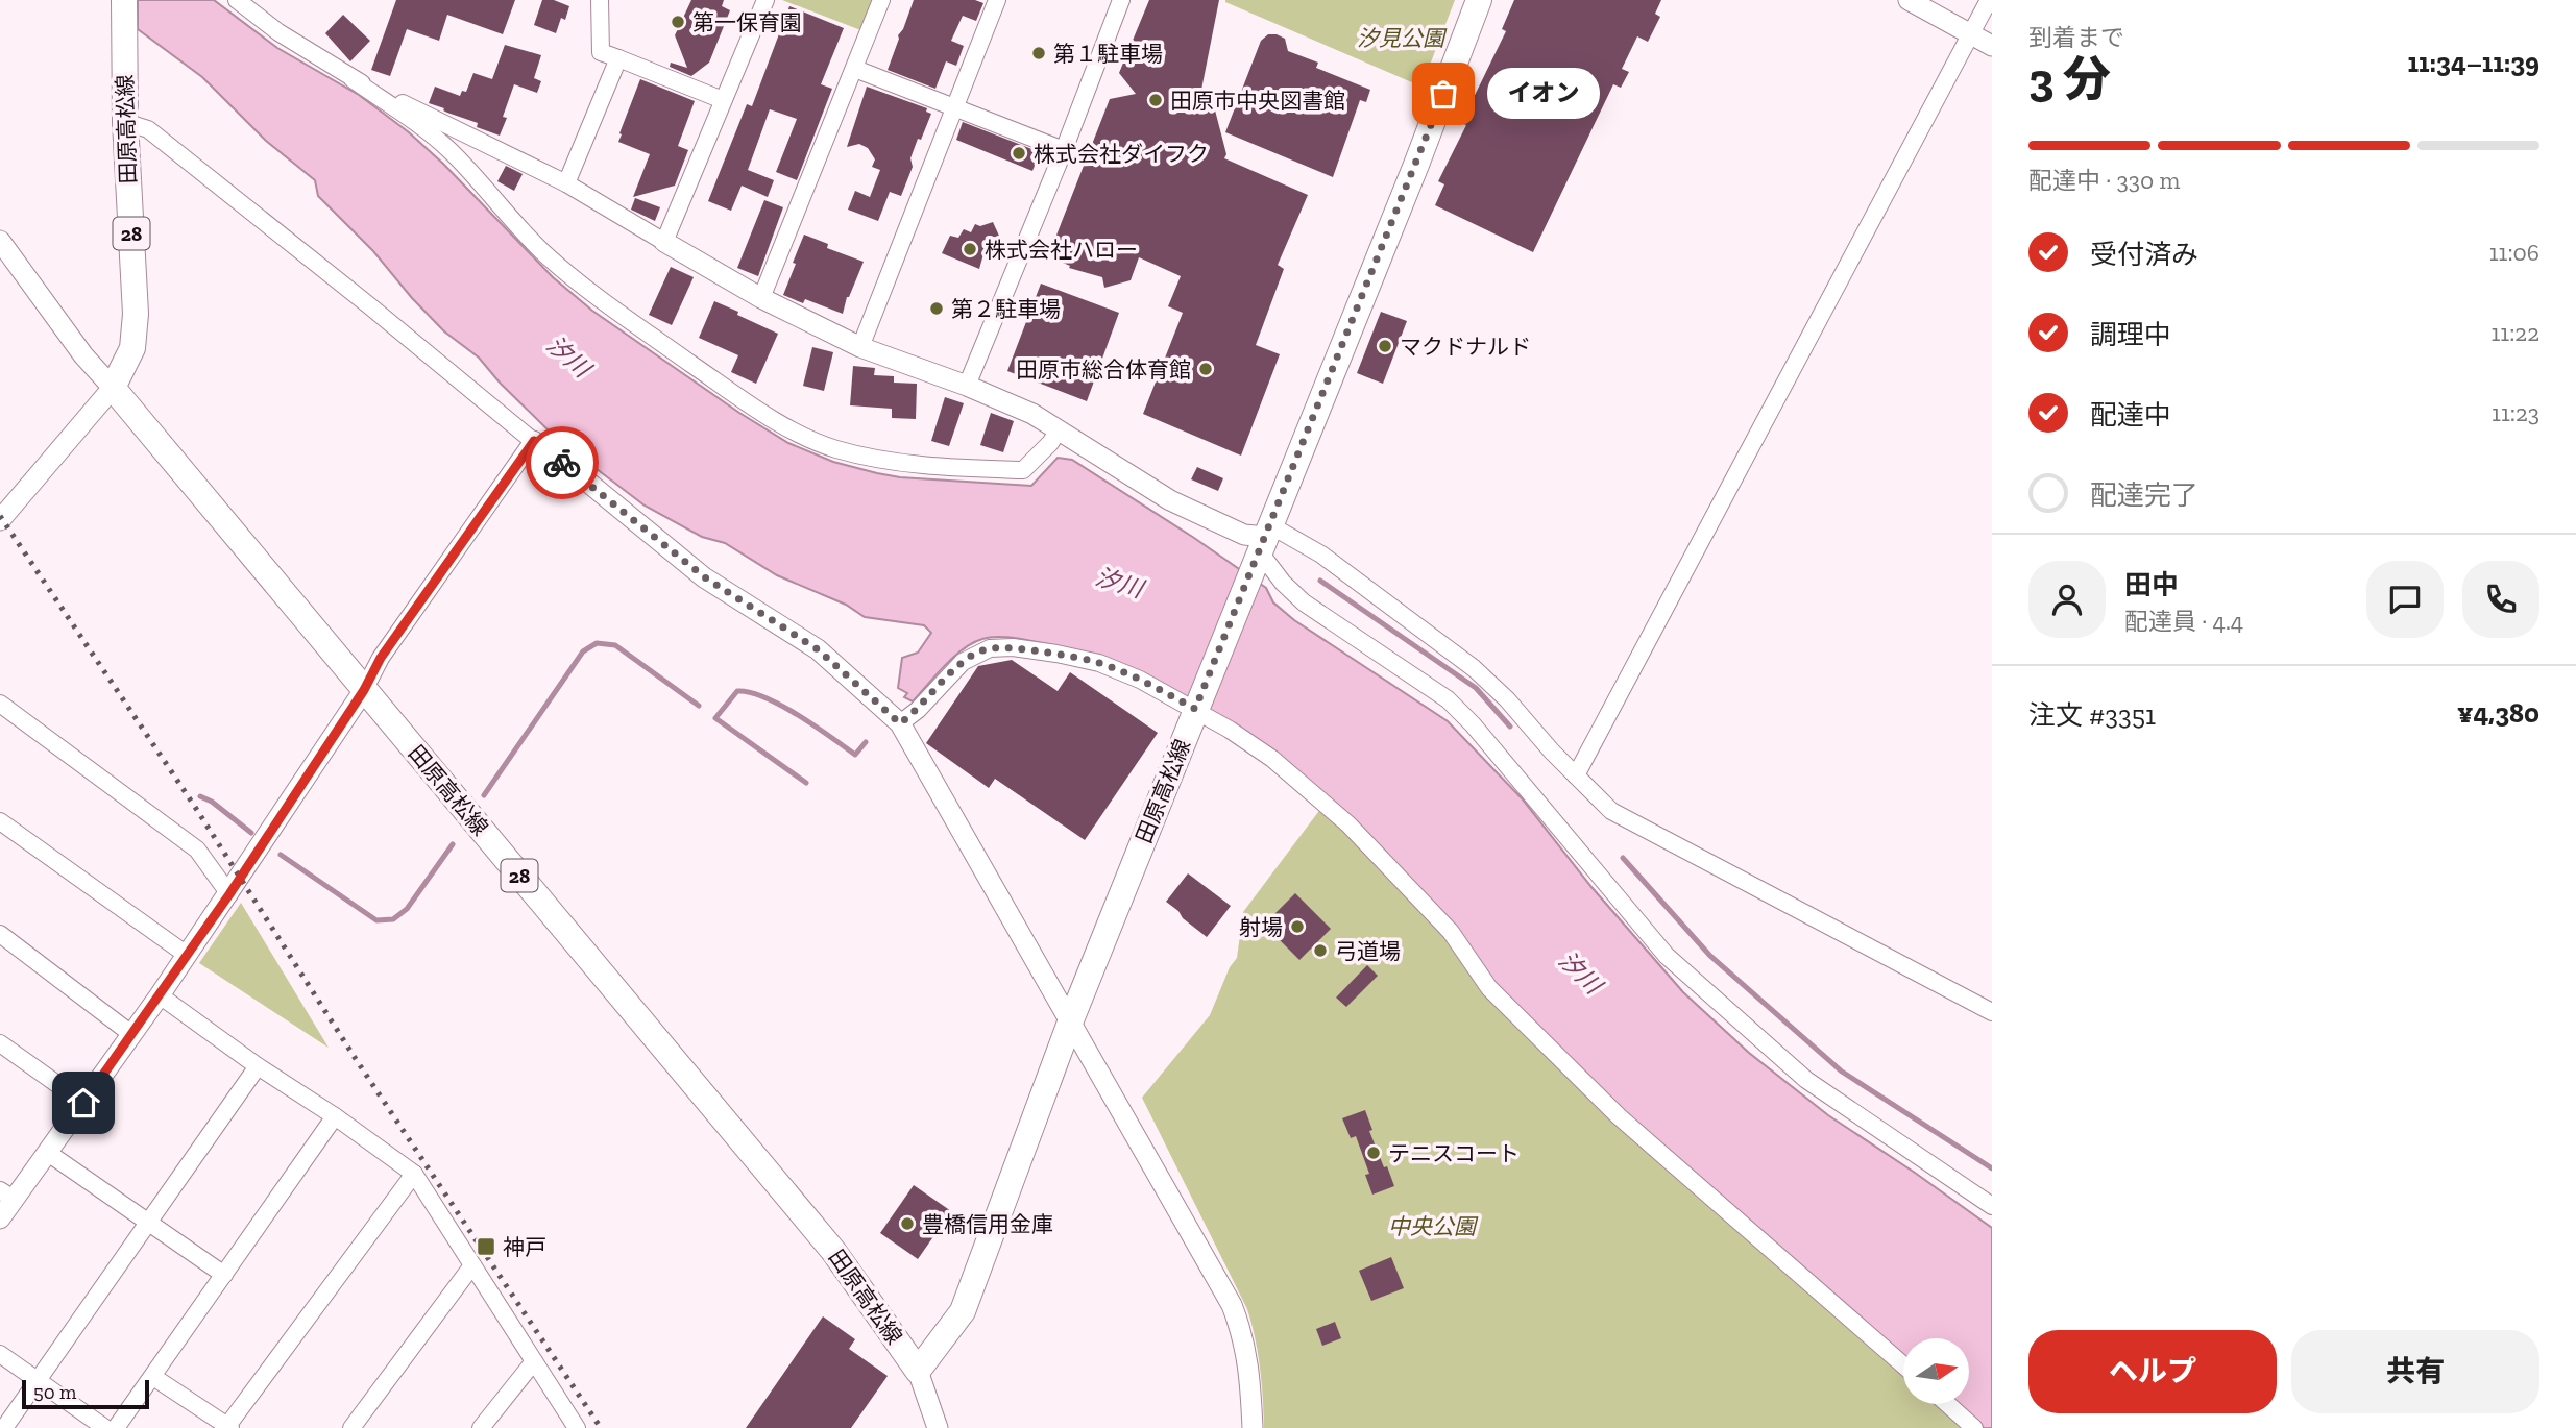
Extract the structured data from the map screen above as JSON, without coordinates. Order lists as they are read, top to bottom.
{
  "streets": {
    "main road": ["田原高松線", "28"]
  },
  "water": ["汐川"],
  "parks": ["汐見公園", "中央公園"],
  "places": {
    "other": [
      "第一保育園",
      "第１駐車場",
      "イオン",
      "田原市中央図書館",
      "株式会社ダイフク",
      "株式会社ハロー",
      "第２駐車場",
      "マクドナルド",
      "田原市総合体育館",
      "射場",
      "弓道場",
      "テニスコート",
      "豊橋信用金庫"
    ],
    "transit": ["神戸"]
  },
  "scale_bar": "50 m",
  "north": "right",
  "page": {
    "heading": ["3 分", "到着まで", "11:34–11:39"],
    "panel": [
      "田中",
      "配達員 · 4.4",
      "注文 #3351",
      "¥4,380"
    ],
    "bubble": "イオン",
    "bar": "配達中 · 330 m",
    "list": [
      ["受付済み", "11:06"],
      ["調理中", "11:22"],
      ["配達中", "11:23"],
      "配達完了"
    ],
    "buttons": ["ヘルプ", "共有"],
    "scale": "50 m"
  }
}
